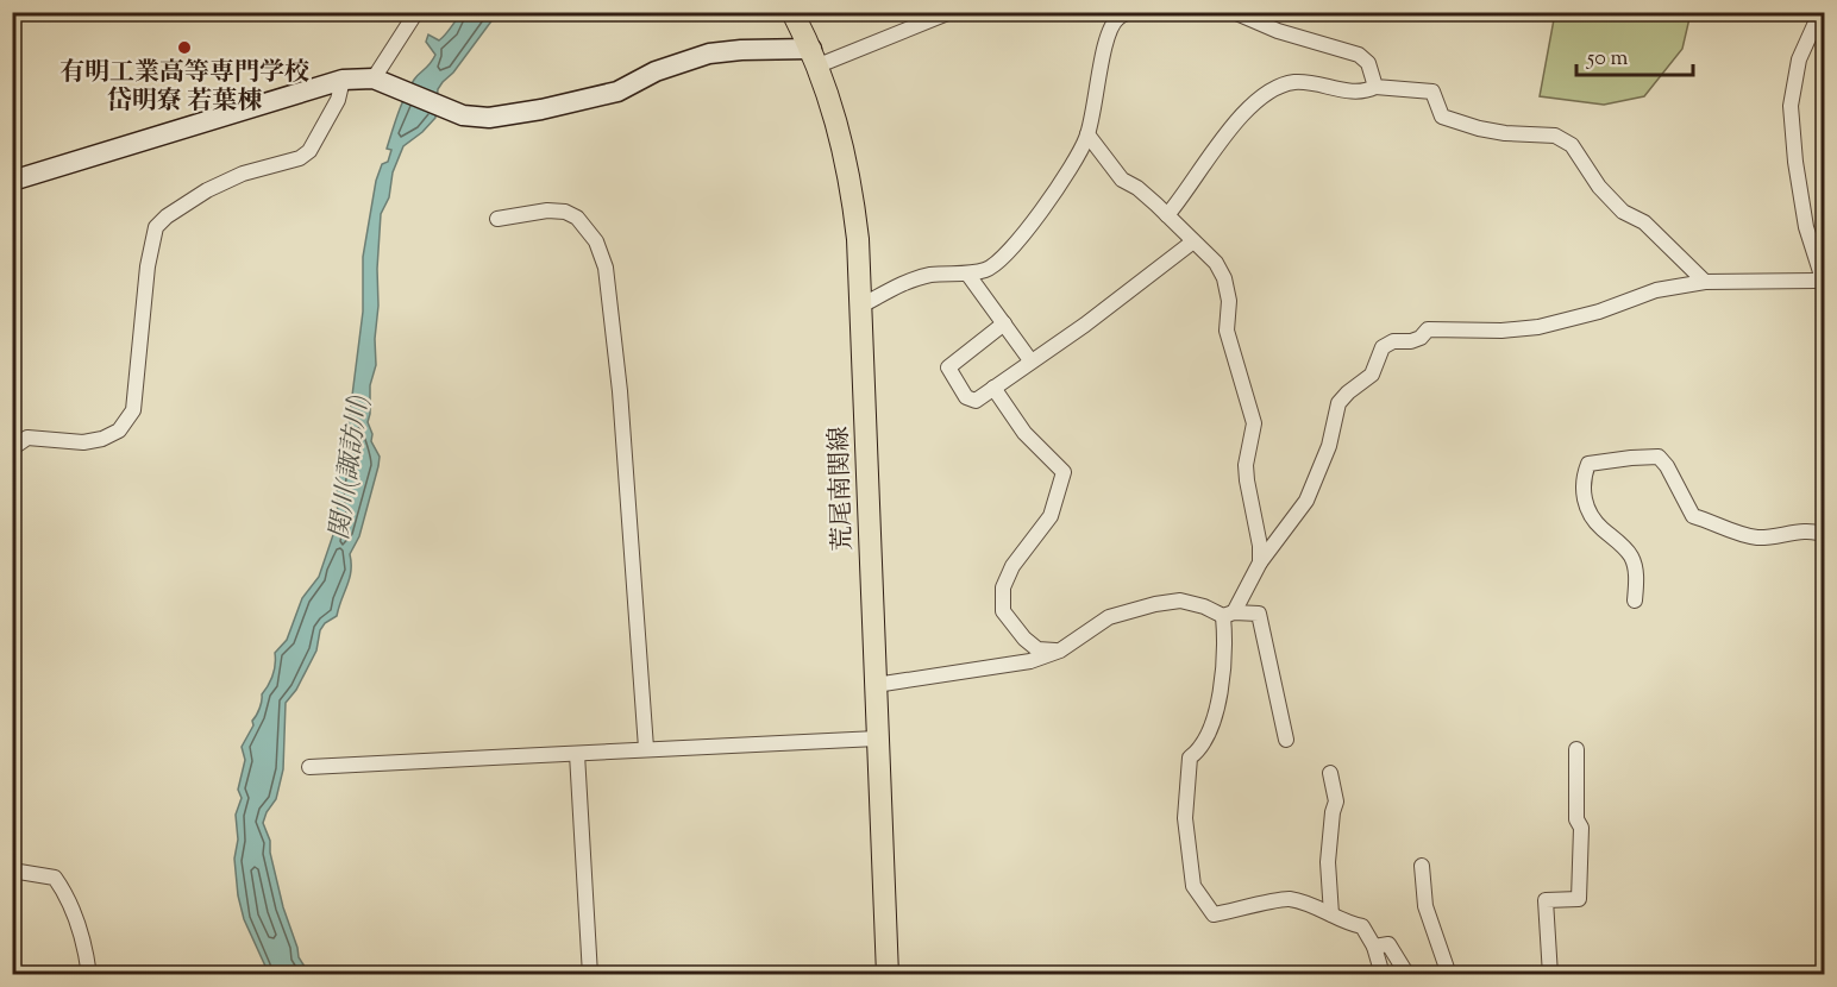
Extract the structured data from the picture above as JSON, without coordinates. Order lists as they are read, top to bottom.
{
  "streets": {
    "main road": ["荒尾南関線"]
  },
  "water": ["関川(諏訪川)"],
  "places": ["有明工業高等専門学校 岱明寮 若葉棟"],
  "scale_bar": "50 m"
}
